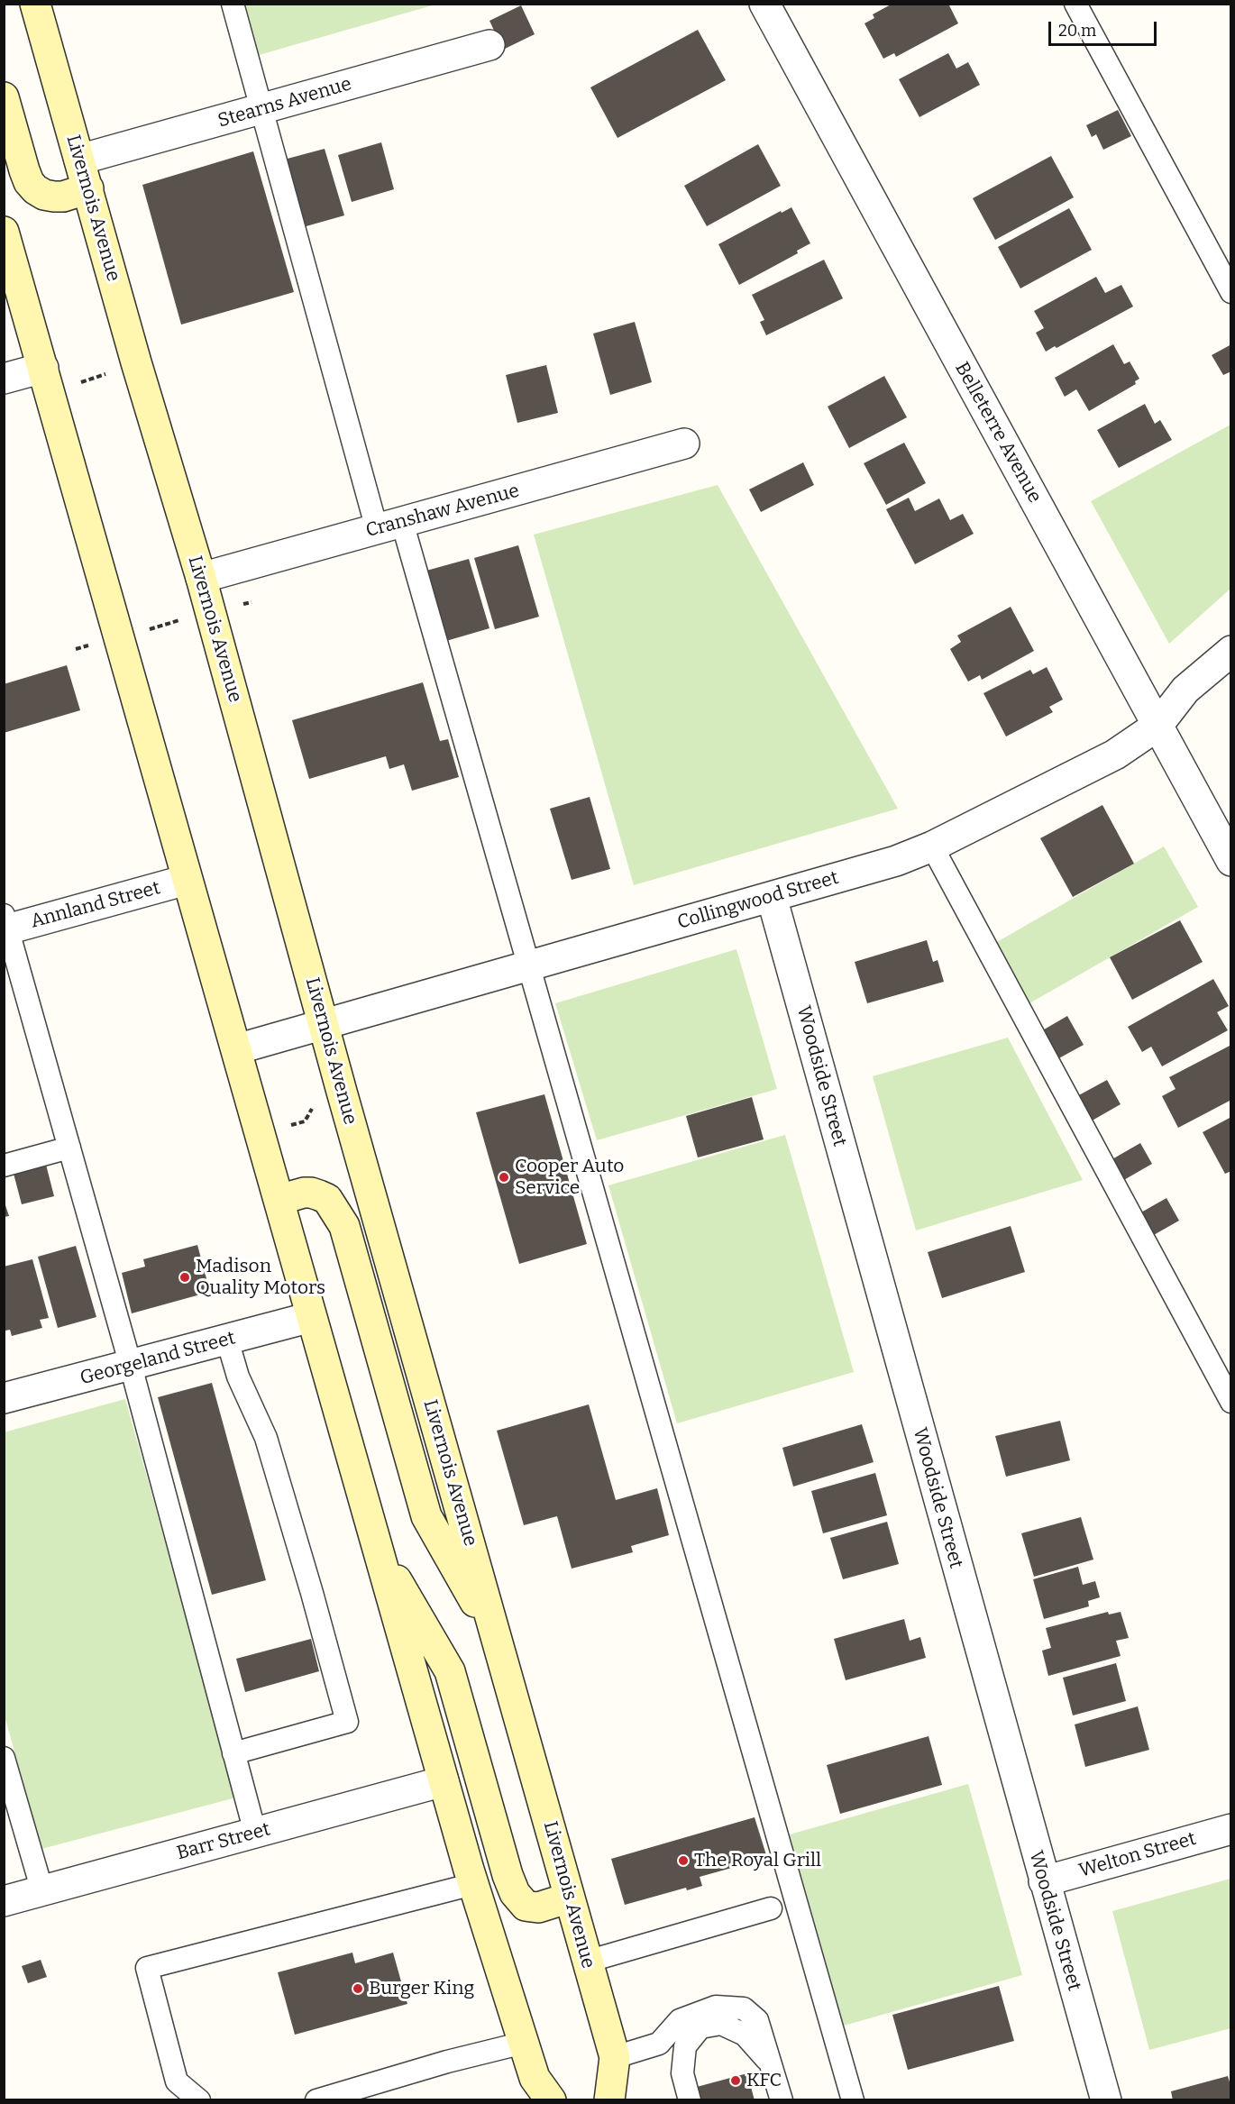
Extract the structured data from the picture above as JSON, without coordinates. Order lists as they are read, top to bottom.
{
  "streets": {
    "main road": ["Livernois Avenue"],
    "street": [
      "Stearns Avenue",
      "Belleterre Avenue",
      "Cranshaw Avenue",
      "Collingwood Street",
      "Annland Street",
      "Woodside Street",
      "Georgeland Street",
      "Barr Street",
      "Welton Street"
    ]
  },
  "crossings": [
    ["Stearns Avenue", "Livernois Avenue"],
    ["Livernois Avenue", "Cranshaw Avenue"],
    ["Livernois Avenue", "Collingwood Street"],
    ["Belleterre Avenue", "Collingwood Street"],
    ["Collingwood Street", "Woodside Street"],
    ["Woodside Street", "Welton Street"]
  ],
  "places": [
    "Cooper Auto Service",
    "Madison Quality Motors",
    "The Royal Grill",
    "Burger King",
    "KFC"
  ],
  "scale_bar": "20 m"
}
